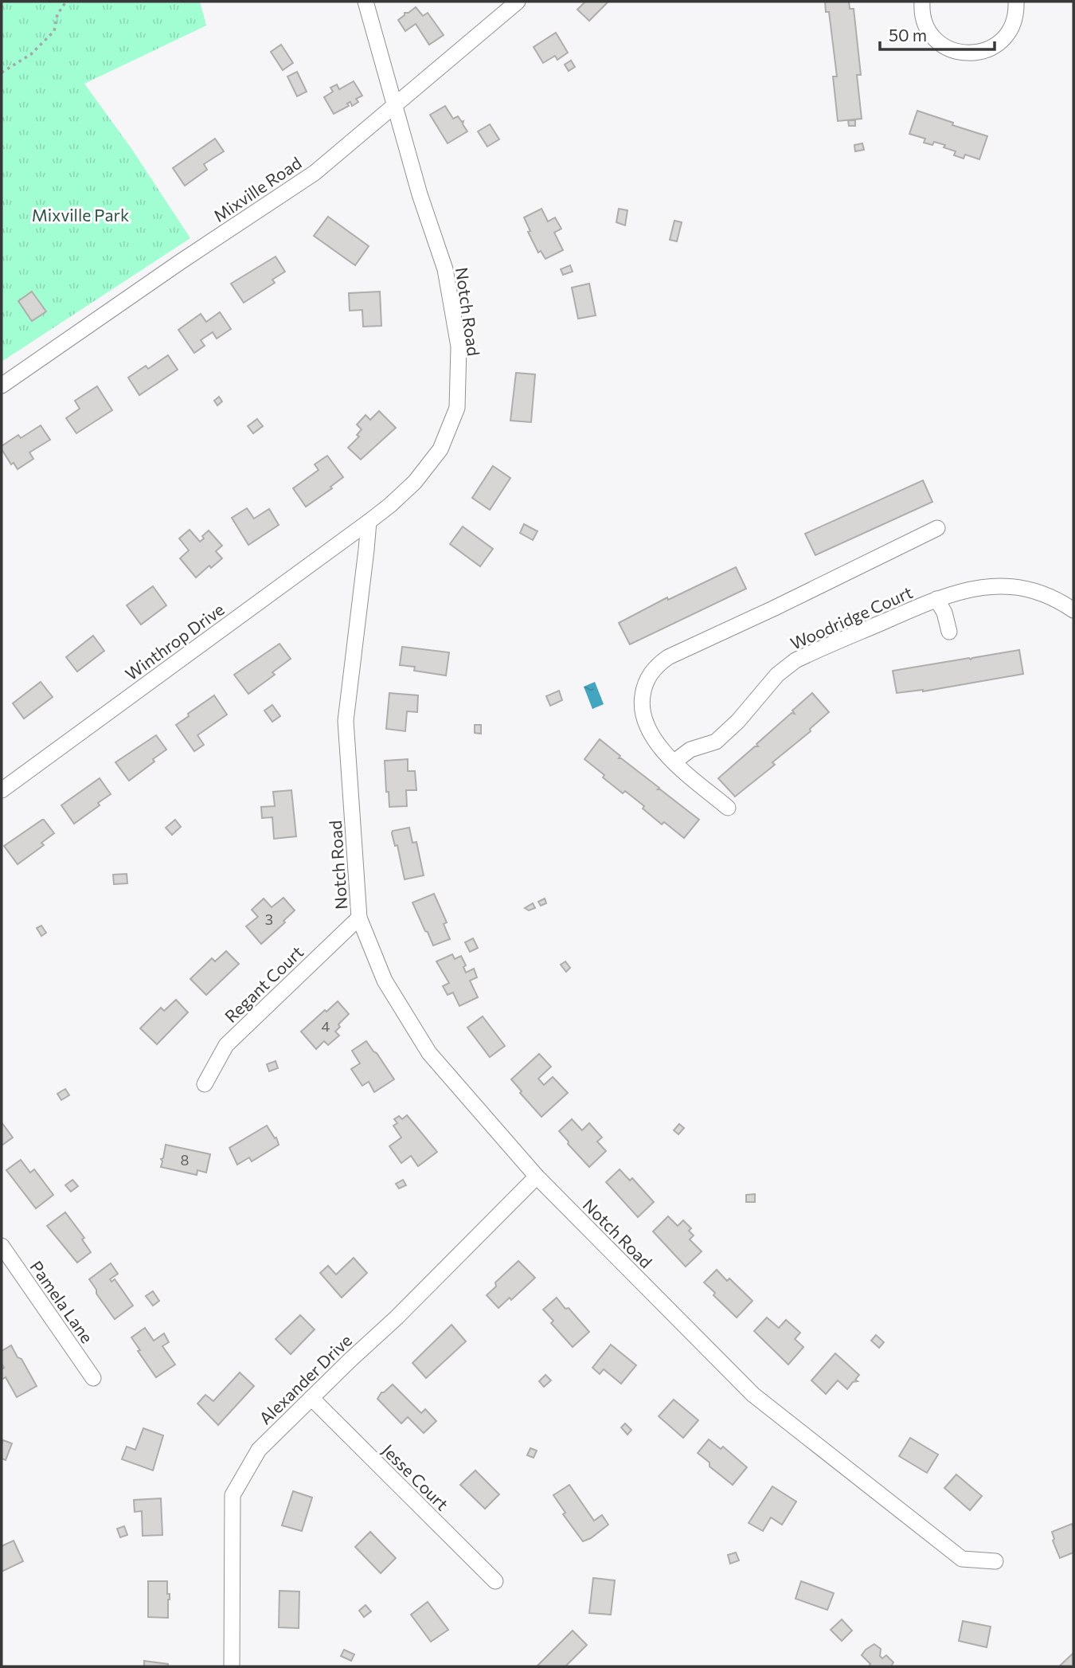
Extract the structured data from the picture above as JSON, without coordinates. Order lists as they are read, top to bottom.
{
  "streets": {
    "street": [
      "Mixville Road",
      "Notch Road",
      "Woodridge Court",
      "Winthrop Drive",
      "Regant Court",
      "Pamela Lane",
      "Alexander Drive",
      "Jesse Court"
    ]
  },
  "crossings": [
    ["Mixville Road", "Notch Road"],
    ["Notch Road", "Winthrop Drive"],
    ["Notch Road", "Regant Court"],
    ["Notch Road", "Alexander Drive"],
    ["Alexander Drive", "Jesse Court"]
  ],
  "parks": ["Mixville Park"],
  "house_numbers": ["3", "4", "8"],
  "scale_bar": "50 m"
}
